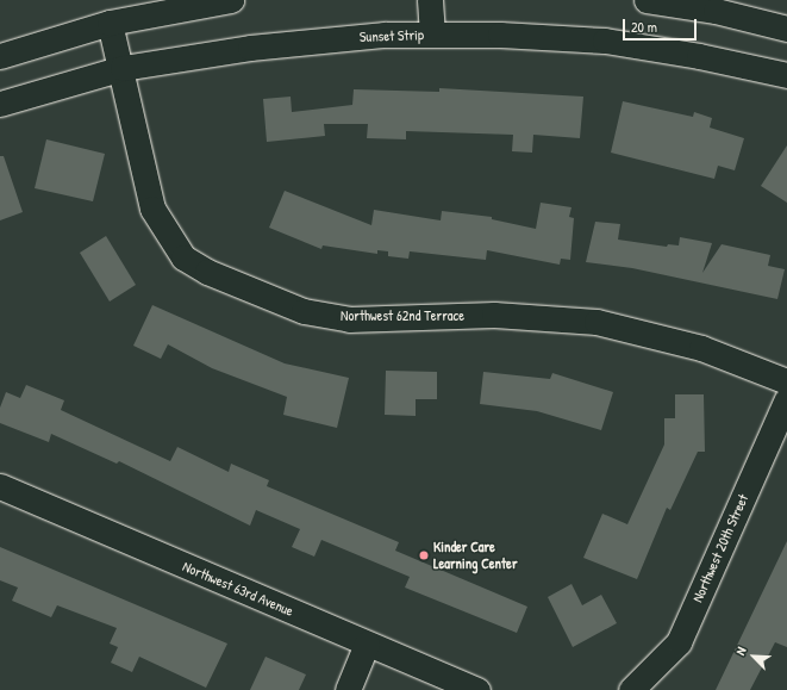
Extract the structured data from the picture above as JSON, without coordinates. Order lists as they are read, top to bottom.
{
  "streets": {
    "street": [
      "Sunset Strip",
      "Northwest 62nd Terrace",
      "Northwest 20th Street",
      "Northwest 63rd Avenue"
    ]
  },
  "crossings": [
    ["Sunset Strip", "Northwest 62nd Terrace"]
  ],
  "places": ["Kinder Care Learning Center"],
  "scale_bar": "20 m",
  "north": "top left"
}
